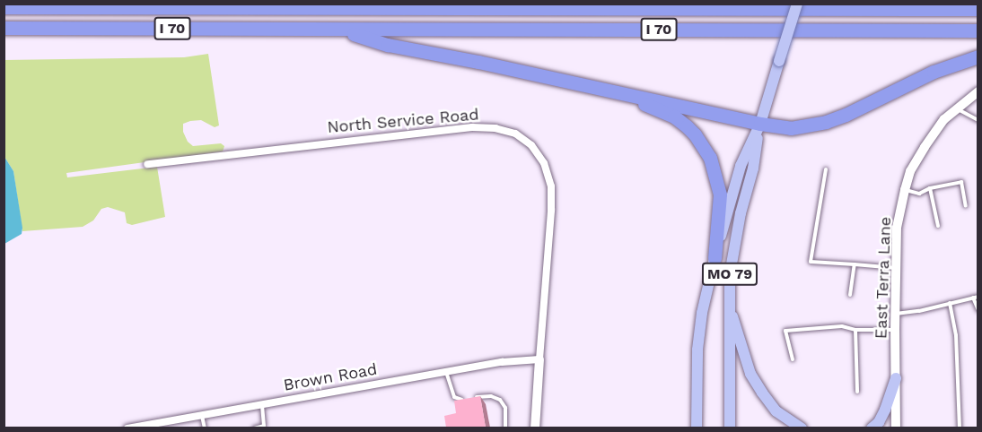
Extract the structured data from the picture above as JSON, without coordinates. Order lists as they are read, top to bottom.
{
  "streets": {
    "highway": ["I 70"],
    "main road": ["MO 79"],
    "street": ["North Service Road", "East Terra Lane", "Brown Road"]
  },
  "crossings": [
    ["North Service Road", "Brown Road"]
  ]
}
